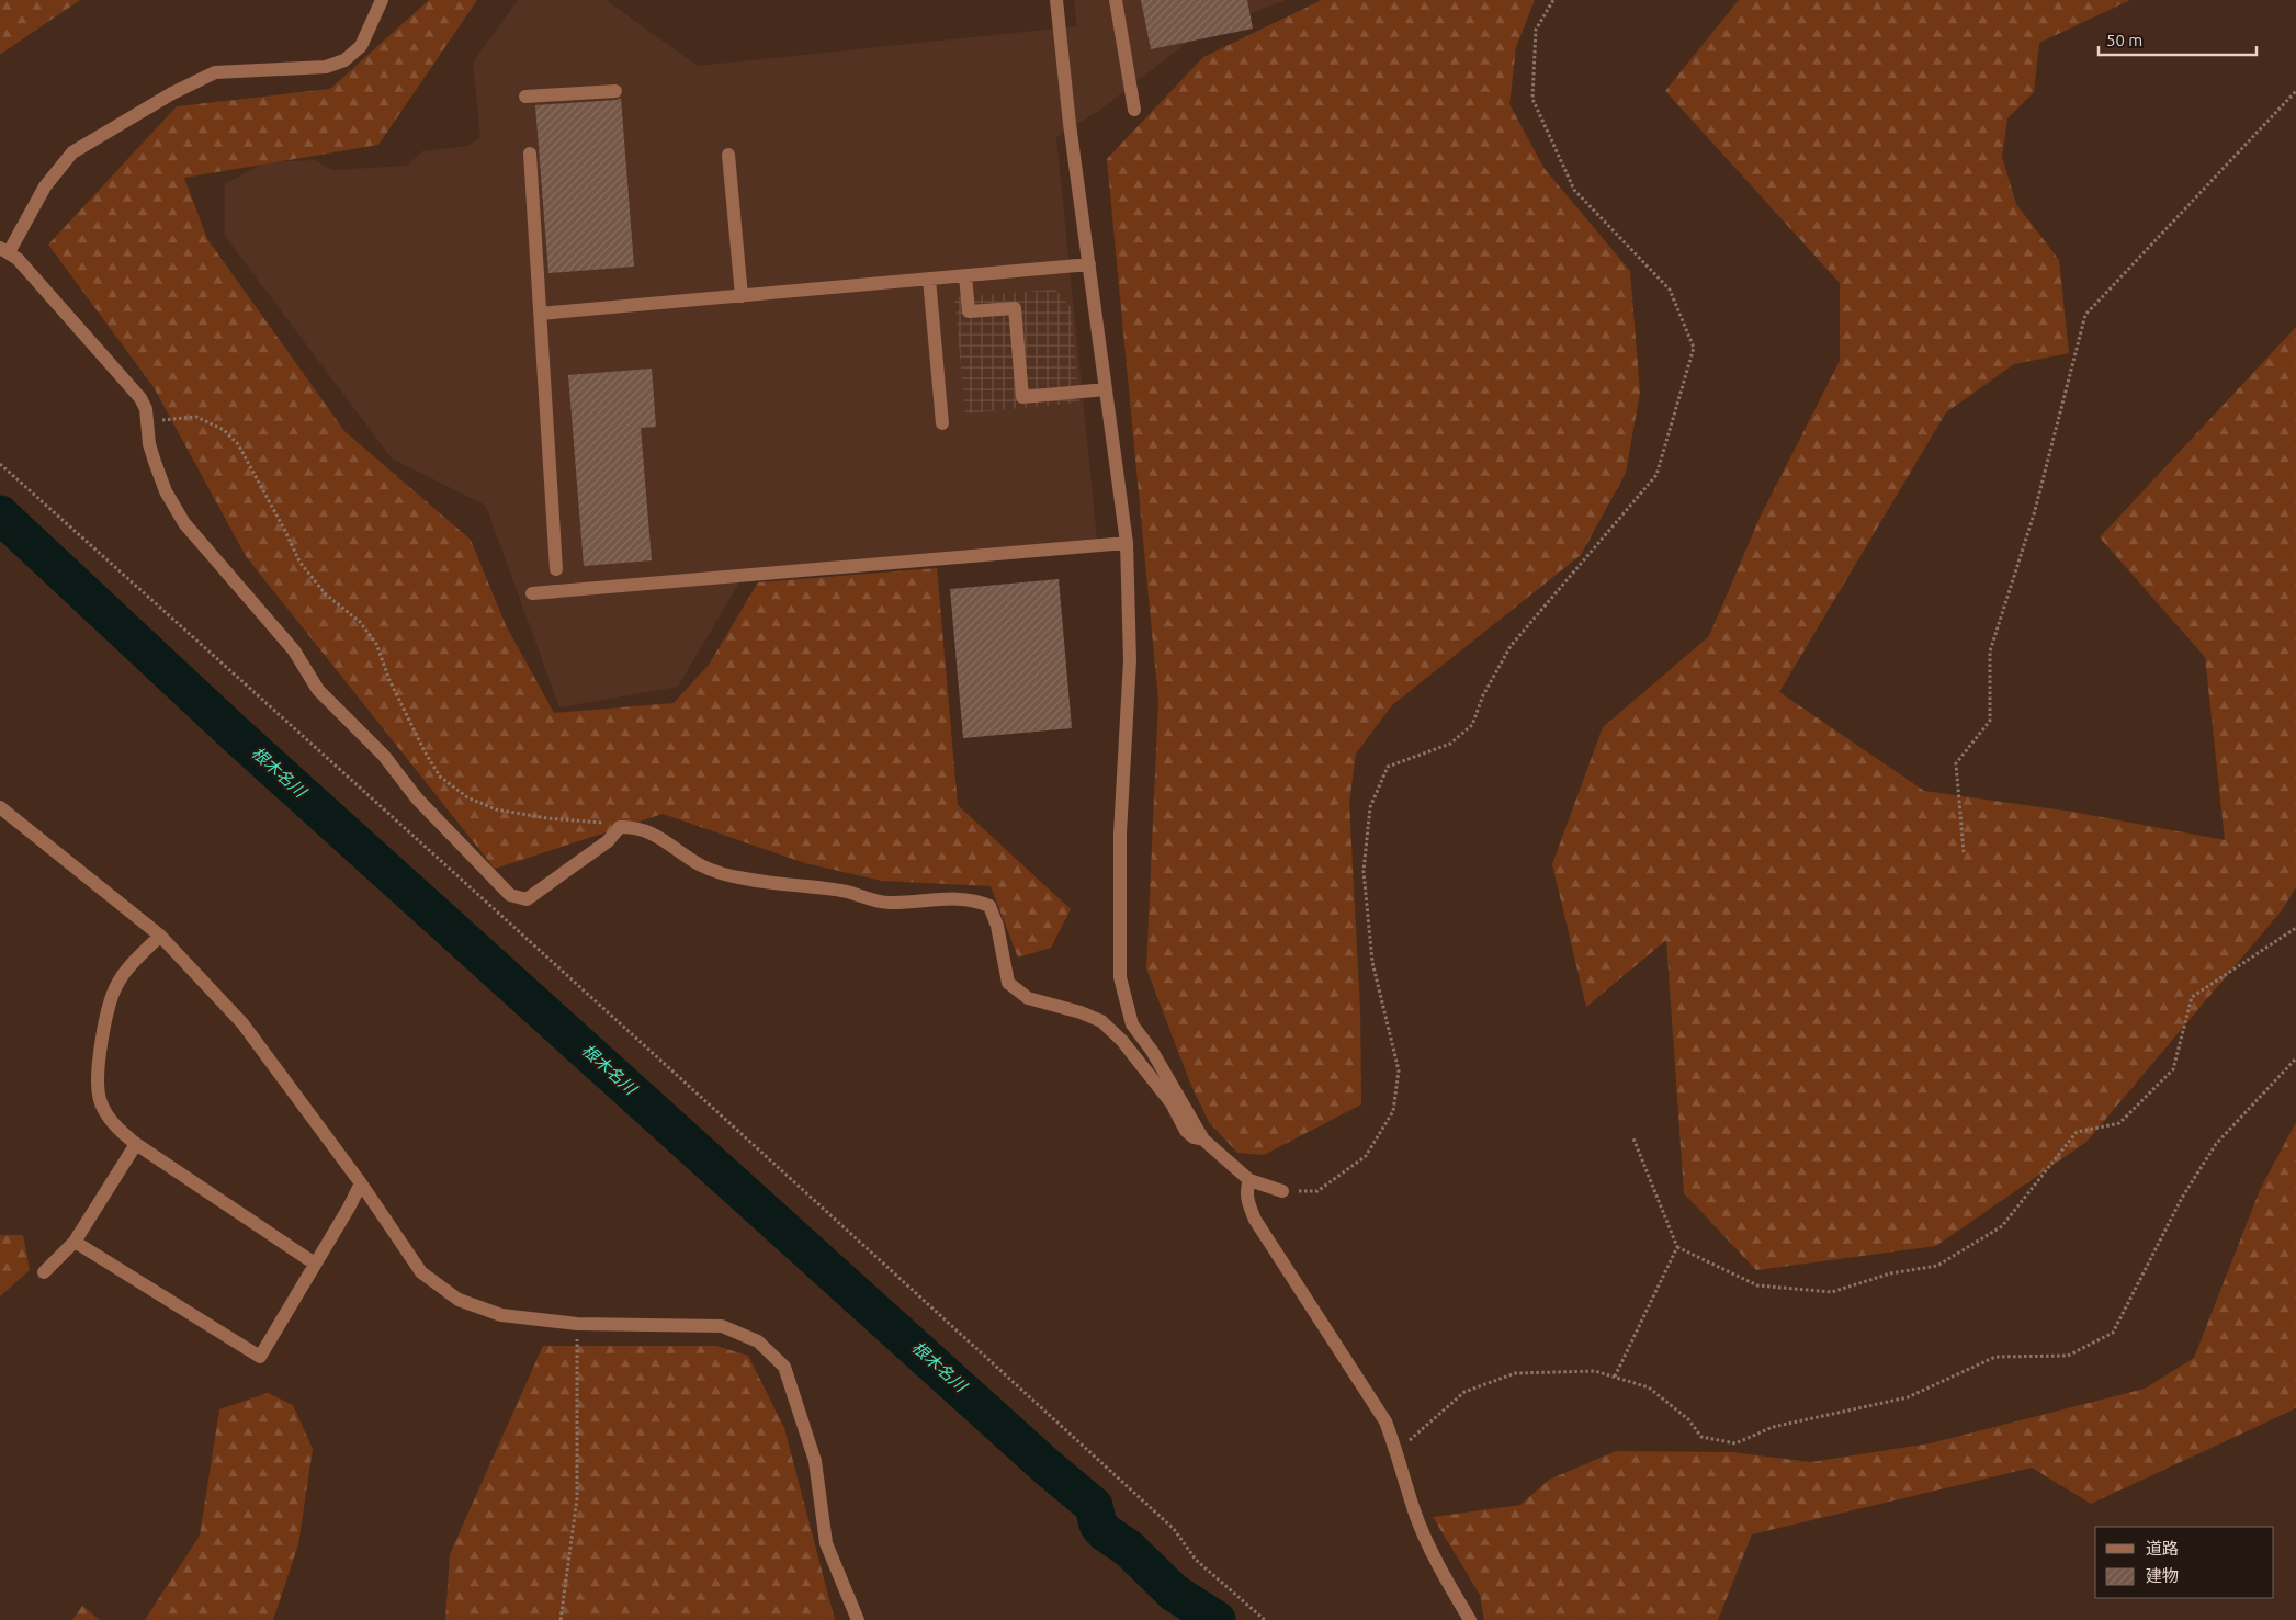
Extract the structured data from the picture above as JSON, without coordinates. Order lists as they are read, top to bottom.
{
  "water": ["根木名川"],
  "legend": ["道路", "建物"],
  "scale_bar": "50 m"
}
